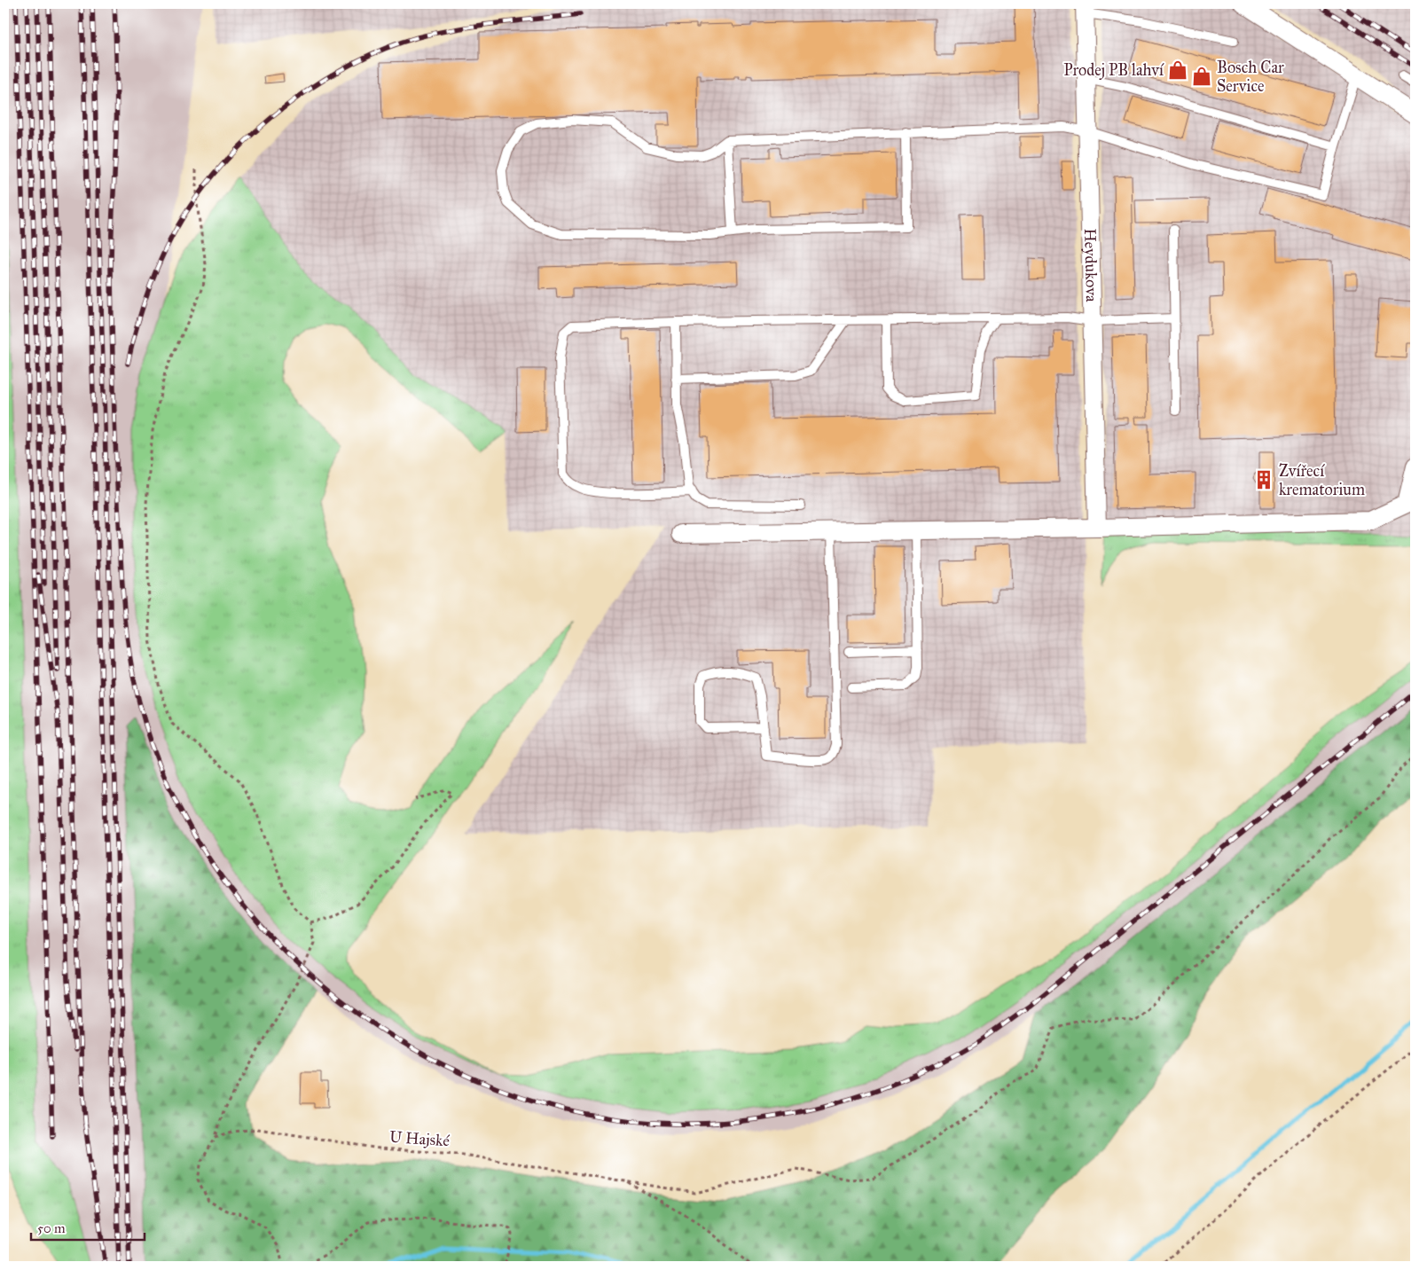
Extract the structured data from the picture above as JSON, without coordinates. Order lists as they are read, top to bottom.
{
  "streets": {
    "street": ["Heydukova"],
    "path": ["U Hajské"]
  },
  "places": {
    "shop": ["Prodej PB lahví", "Bosch Car Service"],
    "building": ["Zvířecí krematorium"]
  },
  "scale_bar": "50 m"
}
